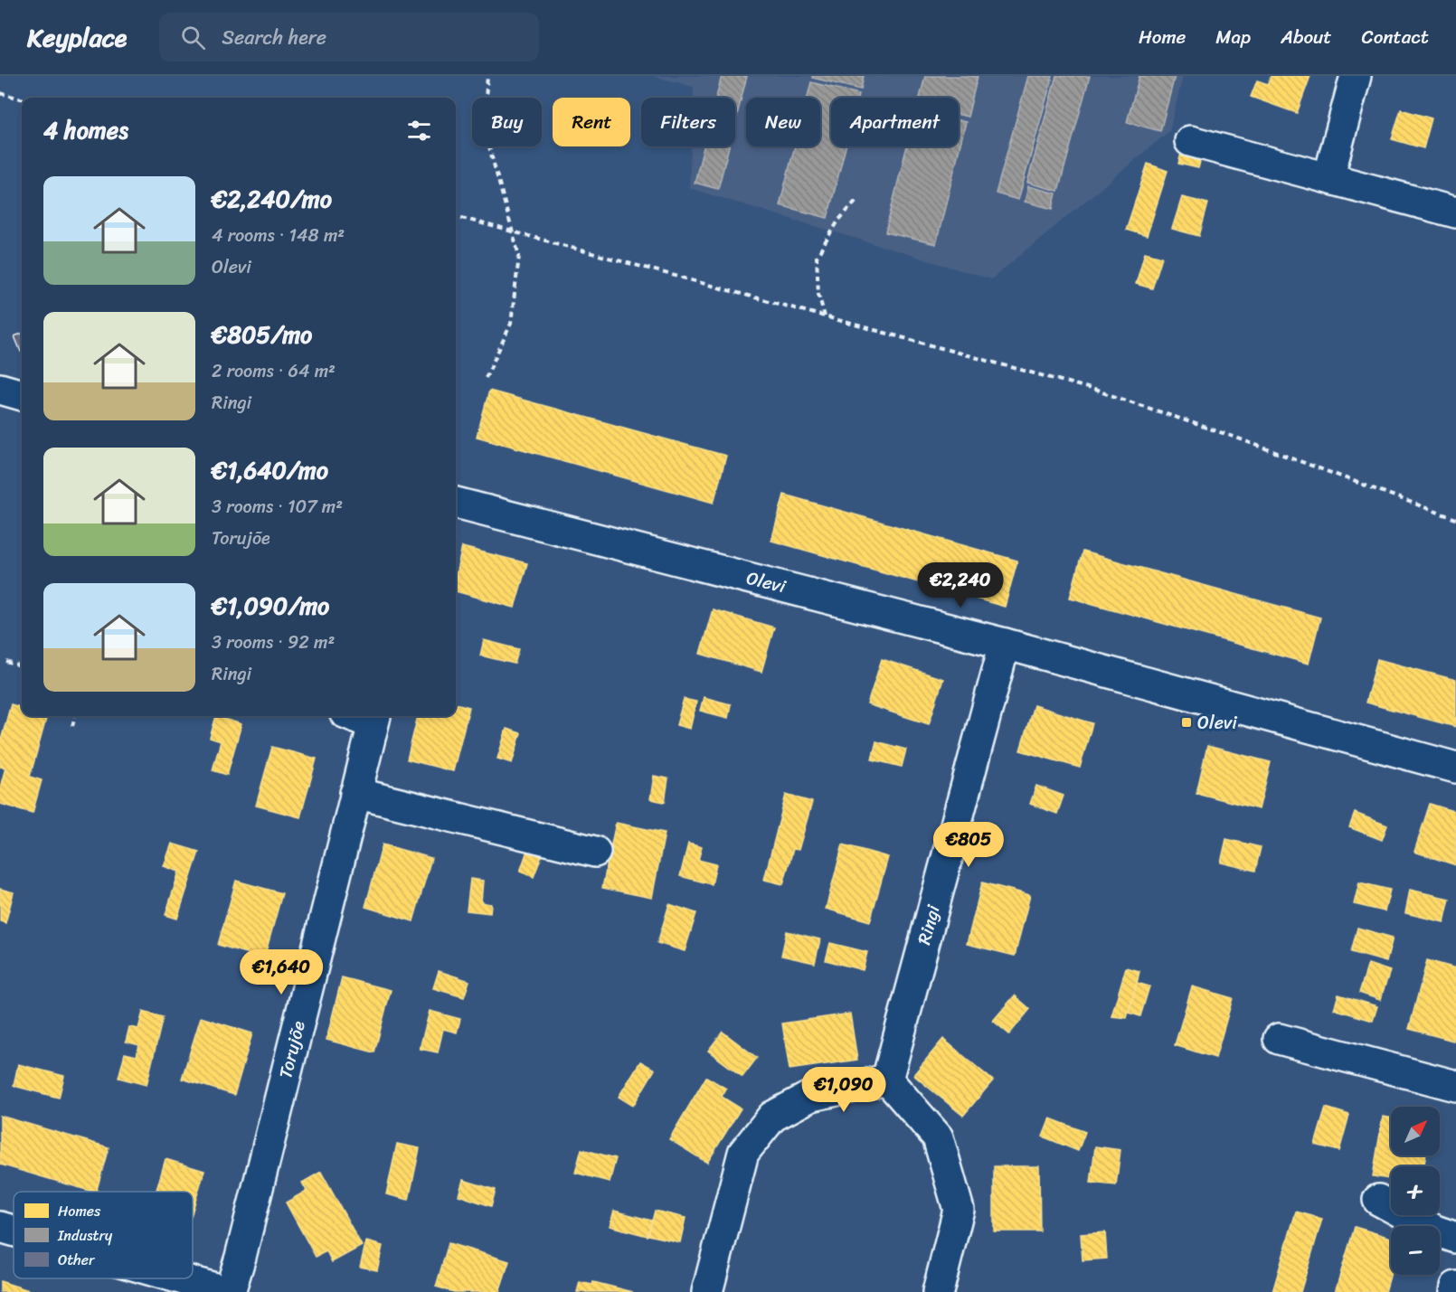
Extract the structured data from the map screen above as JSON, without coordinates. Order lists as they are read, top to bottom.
{
  "streets": {
    "street": ["Olevi", "Ringi", "Torujõe"]
  },
  "crossings": [
    ["Olevi", "Ringi"]
  ],
  "places": {
    "transit": ["Olevi"]
  },
  "legend": ["Homes", "Industry", "Other"],
  "north": "top right",
  "page": {
    "header": "Keyplace",
    "search": "Search here",
    "nav": [
      "Home",
      "Map",
      "About",
      "Contact"
    ],
    "chip": [
      "Buy",
      "Rent",
      "Filters",
      "New",
      "Apartment"
    ],
    "heading": "4 homes",
    "list": [
      {
        "name": "€2,240/mo",
        "note": "4 rooms · 148 m² · Olevi"
      },
      {
        "name": "€805/mo",
        "note": "2 rooms · 64 m² · Ringi"
      },
      {
        "name": "€1,640/mo",
        "note": "3 rooms · 107 m² · Torujõe"
      },
      {
        "name": "€1,090/mo",
        "note": "3 rooms · 92 m² · Ringi"
      }
    ],
    "price": [
      "€2,240",
      "€805",
      "€1,640",
      "€1,090"
    ],
    "map_buttons": ["+", "−"]
  }
}
